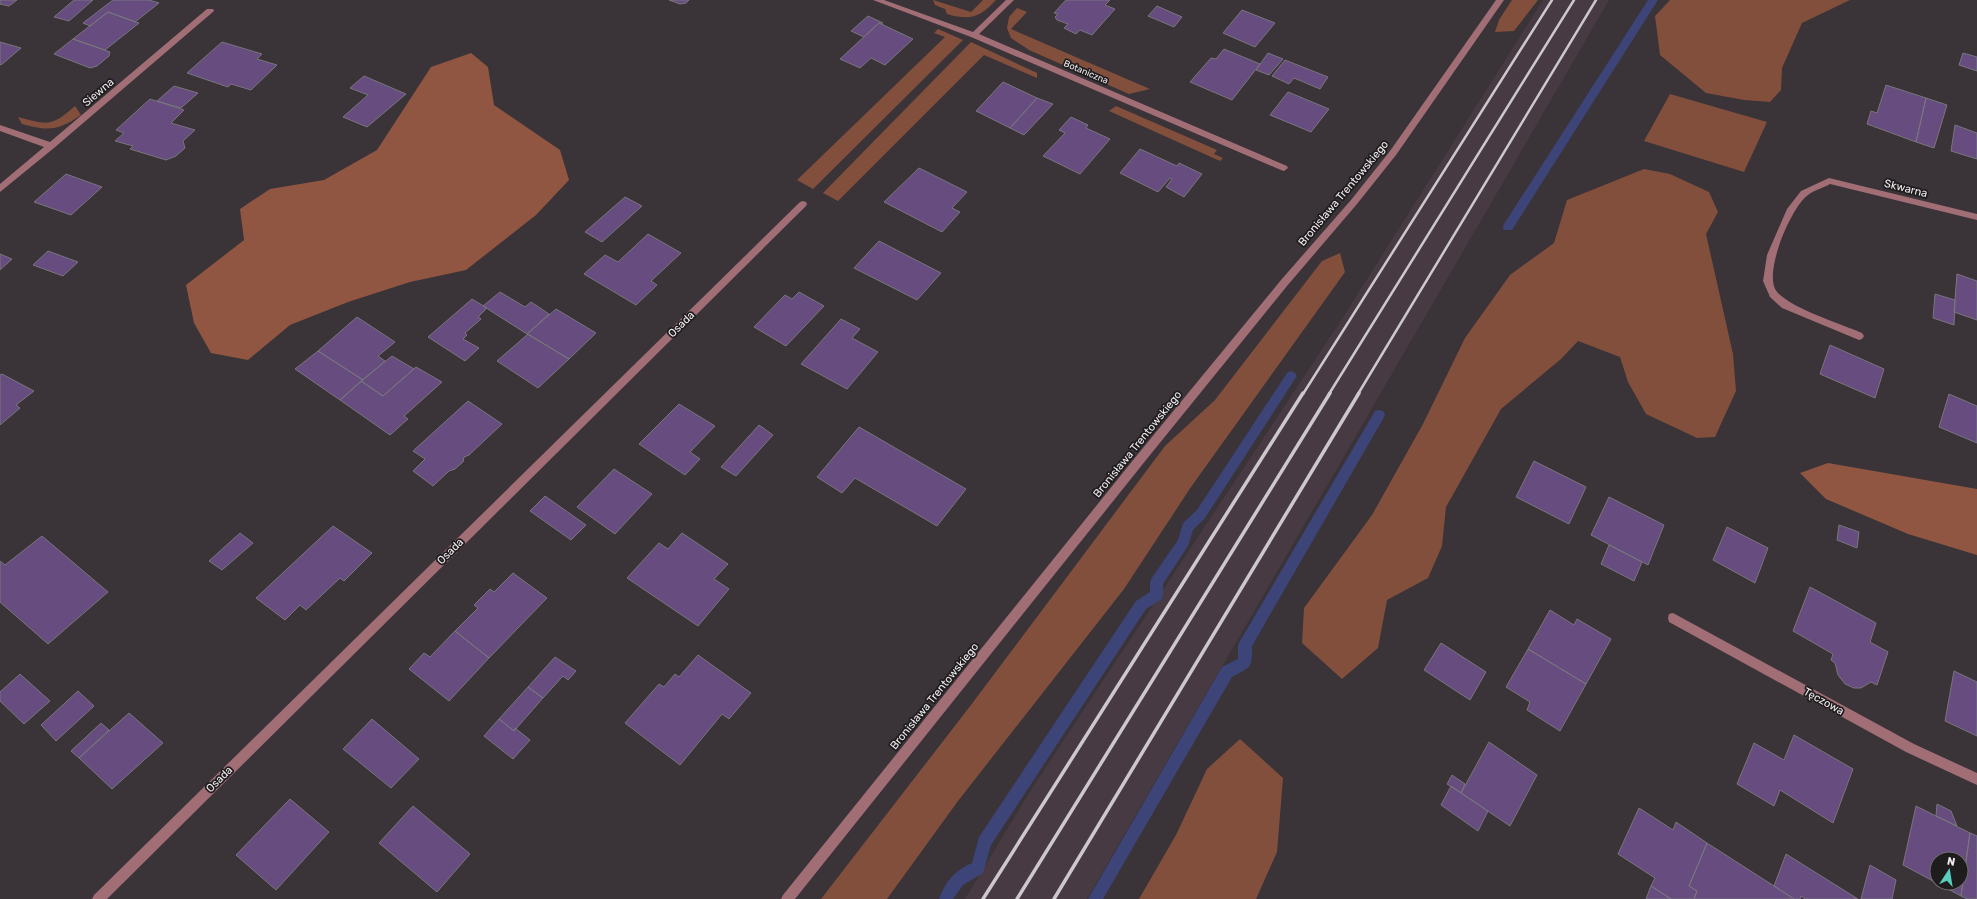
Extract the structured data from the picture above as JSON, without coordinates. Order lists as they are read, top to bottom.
{
  "streets": {
    "street": [
      "Botaniczna",
      "Siewna",
      "Skwarna",
      "Bronisława Trentowskiego",
      "Osada",
      "Tęczowa"
    ]
  },
  "north": "top"
}
